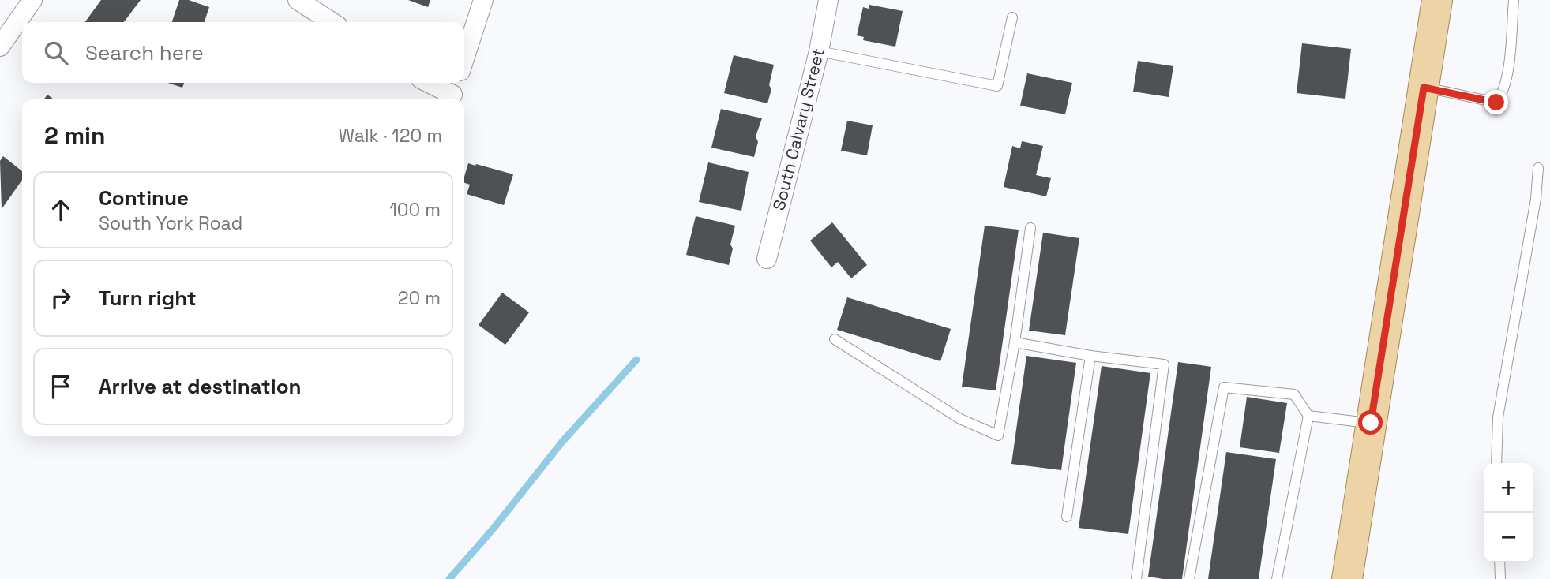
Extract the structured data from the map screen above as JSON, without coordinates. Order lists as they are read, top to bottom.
{
  "streets": {
    "street": ["South Calvary Street"]
  },
  "page": {
    "search": "Search here",
    "heading": ["2 min", "Walk · 120 m"],
    "list": [
      ["Continue", "South York Road", "100 m"],
      ["Turn right", "20 m"],
      "Arrive at destination"
    ],
    "map_buttons": ["+", "−"]
  }
}
